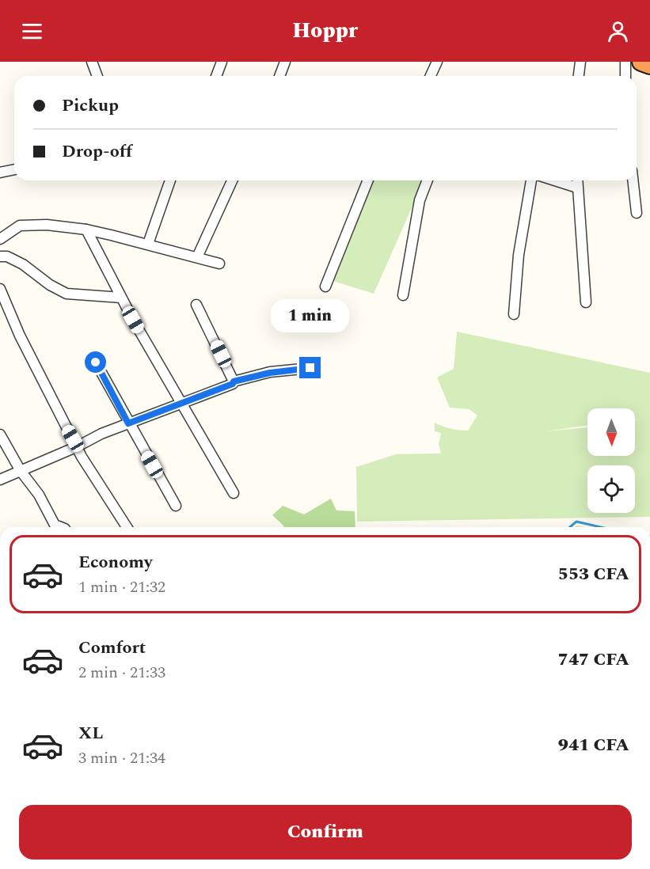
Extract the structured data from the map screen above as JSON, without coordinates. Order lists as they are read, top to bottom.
{
  "north": "bottom",
  "page": {
    "header": "Hoppr",
    "banner": ["Pickup", "Drop-off"],
    "bubble": "1 min",
    "list": [
      {
        "name": "Economy",
        "note": "1 min · 21:32",
        "value": "553 CFA"
      },
      {
        "name": "Comfort",
        "note": "2 min · 21:33",
        "value": "747 CFA"
      },
      {
        "name": "XL",
        "note": "3 min · 21:34",
        "value": "941 CFA"
      }
    ],
    "buttons": "Confirm"
  }
}
